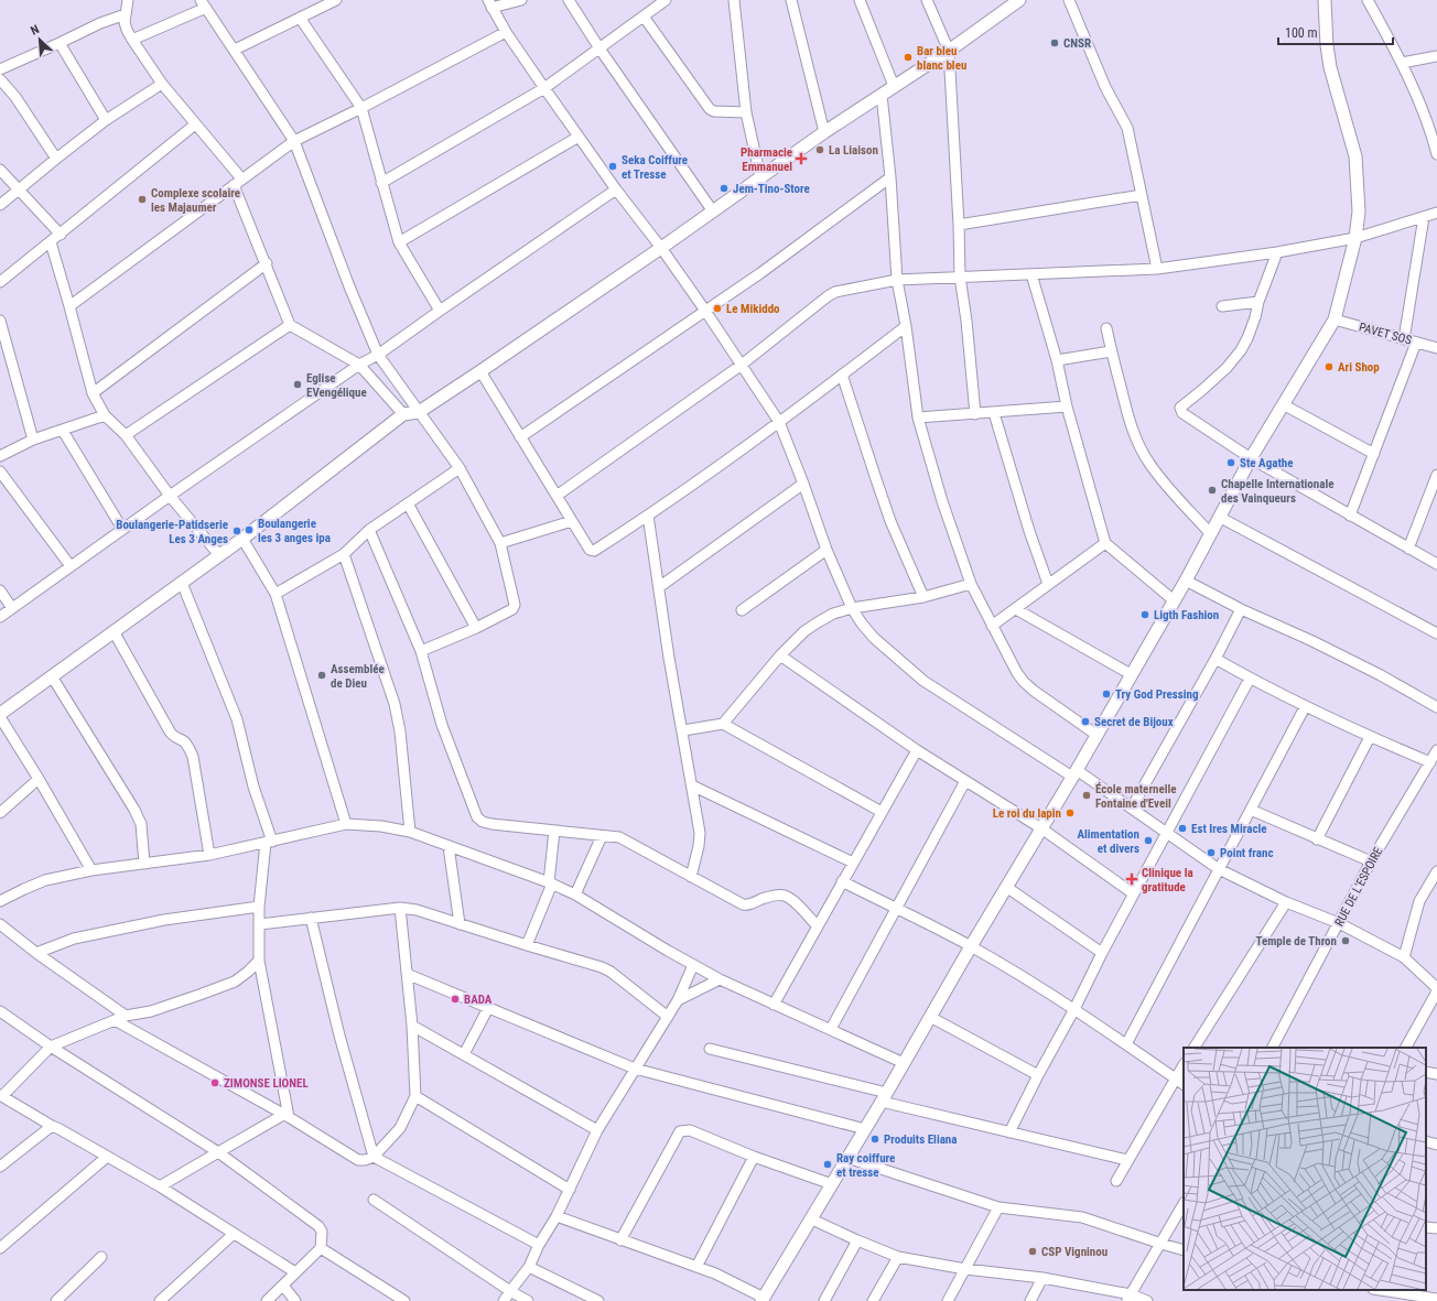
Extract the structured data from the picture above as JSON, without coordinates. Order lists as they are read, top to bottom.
{
  "streets": {
    "street": ["PAVET SOS", "RUE DE L'ESPOIRE"]
  },
  "places": {
    "other": [
      "CNSR",
      "Bar bleu blanc bleu",
      "La Liaison",
      "Seka Coiffure et Tresse",
      "Jem-Tino-Store",
      "Complexe scolaire les Majaumer",
      "Le Mikiddo",
      "Ari Shop",
      "Eglise EVengélique",
      "Ste Agathe",
      "Chapelle Internationale des Vainqueurs",
      "Boulangerie les 3 anges ipa",
      "Boulangerie-Patidserie Les 3 Anges",
      "Ligth Fashion",
      "Assemblée de Dieu",
      "Try God Pressing",
      "Secret de Bijoux",
      "École maternelle Fontaine d'Eveil",
      "Le roi du lapin",
      "Est Ires Miracle",
      "Alimentation et divers",
      "Point franc",
      "Temple de Thron",
      "BADA",
      "ZIMONSE LIONEL",
      "Produits Eliana",
      "Ray coiffure et tresse",
      "CSP Vigninou"
    ],
    "health": ["Pharmacie Emmanuel", "Clinique la gratitude"]
  },
  "scale_bar": "100 m",
  "north": "top left"
}
